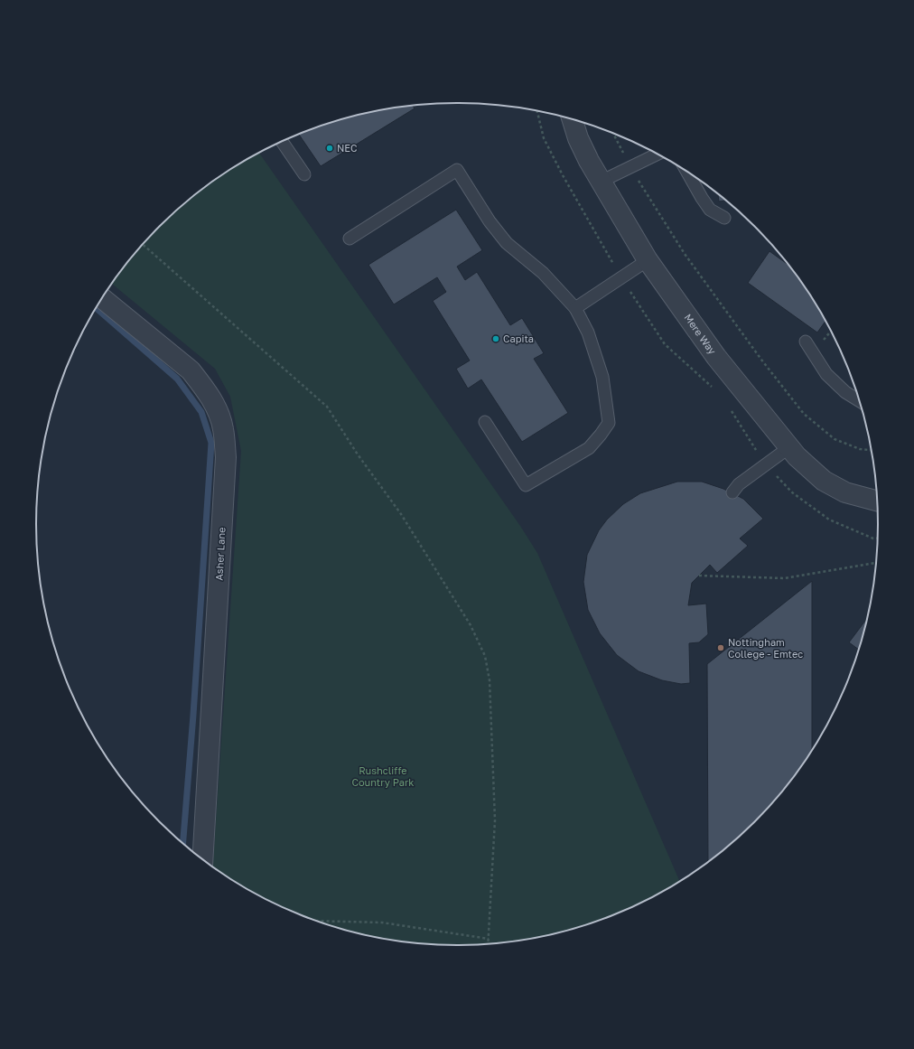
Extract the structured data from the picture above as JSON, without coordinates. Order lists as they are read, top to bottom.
{
  "streets": {
    "street": ["Mere Way", "Asher Lane"]
  },
  "parks": ["Rushcliffe Country Park"],
  "places": ["NEC", "Capita", "Nottingham College - Emtec"]
}
